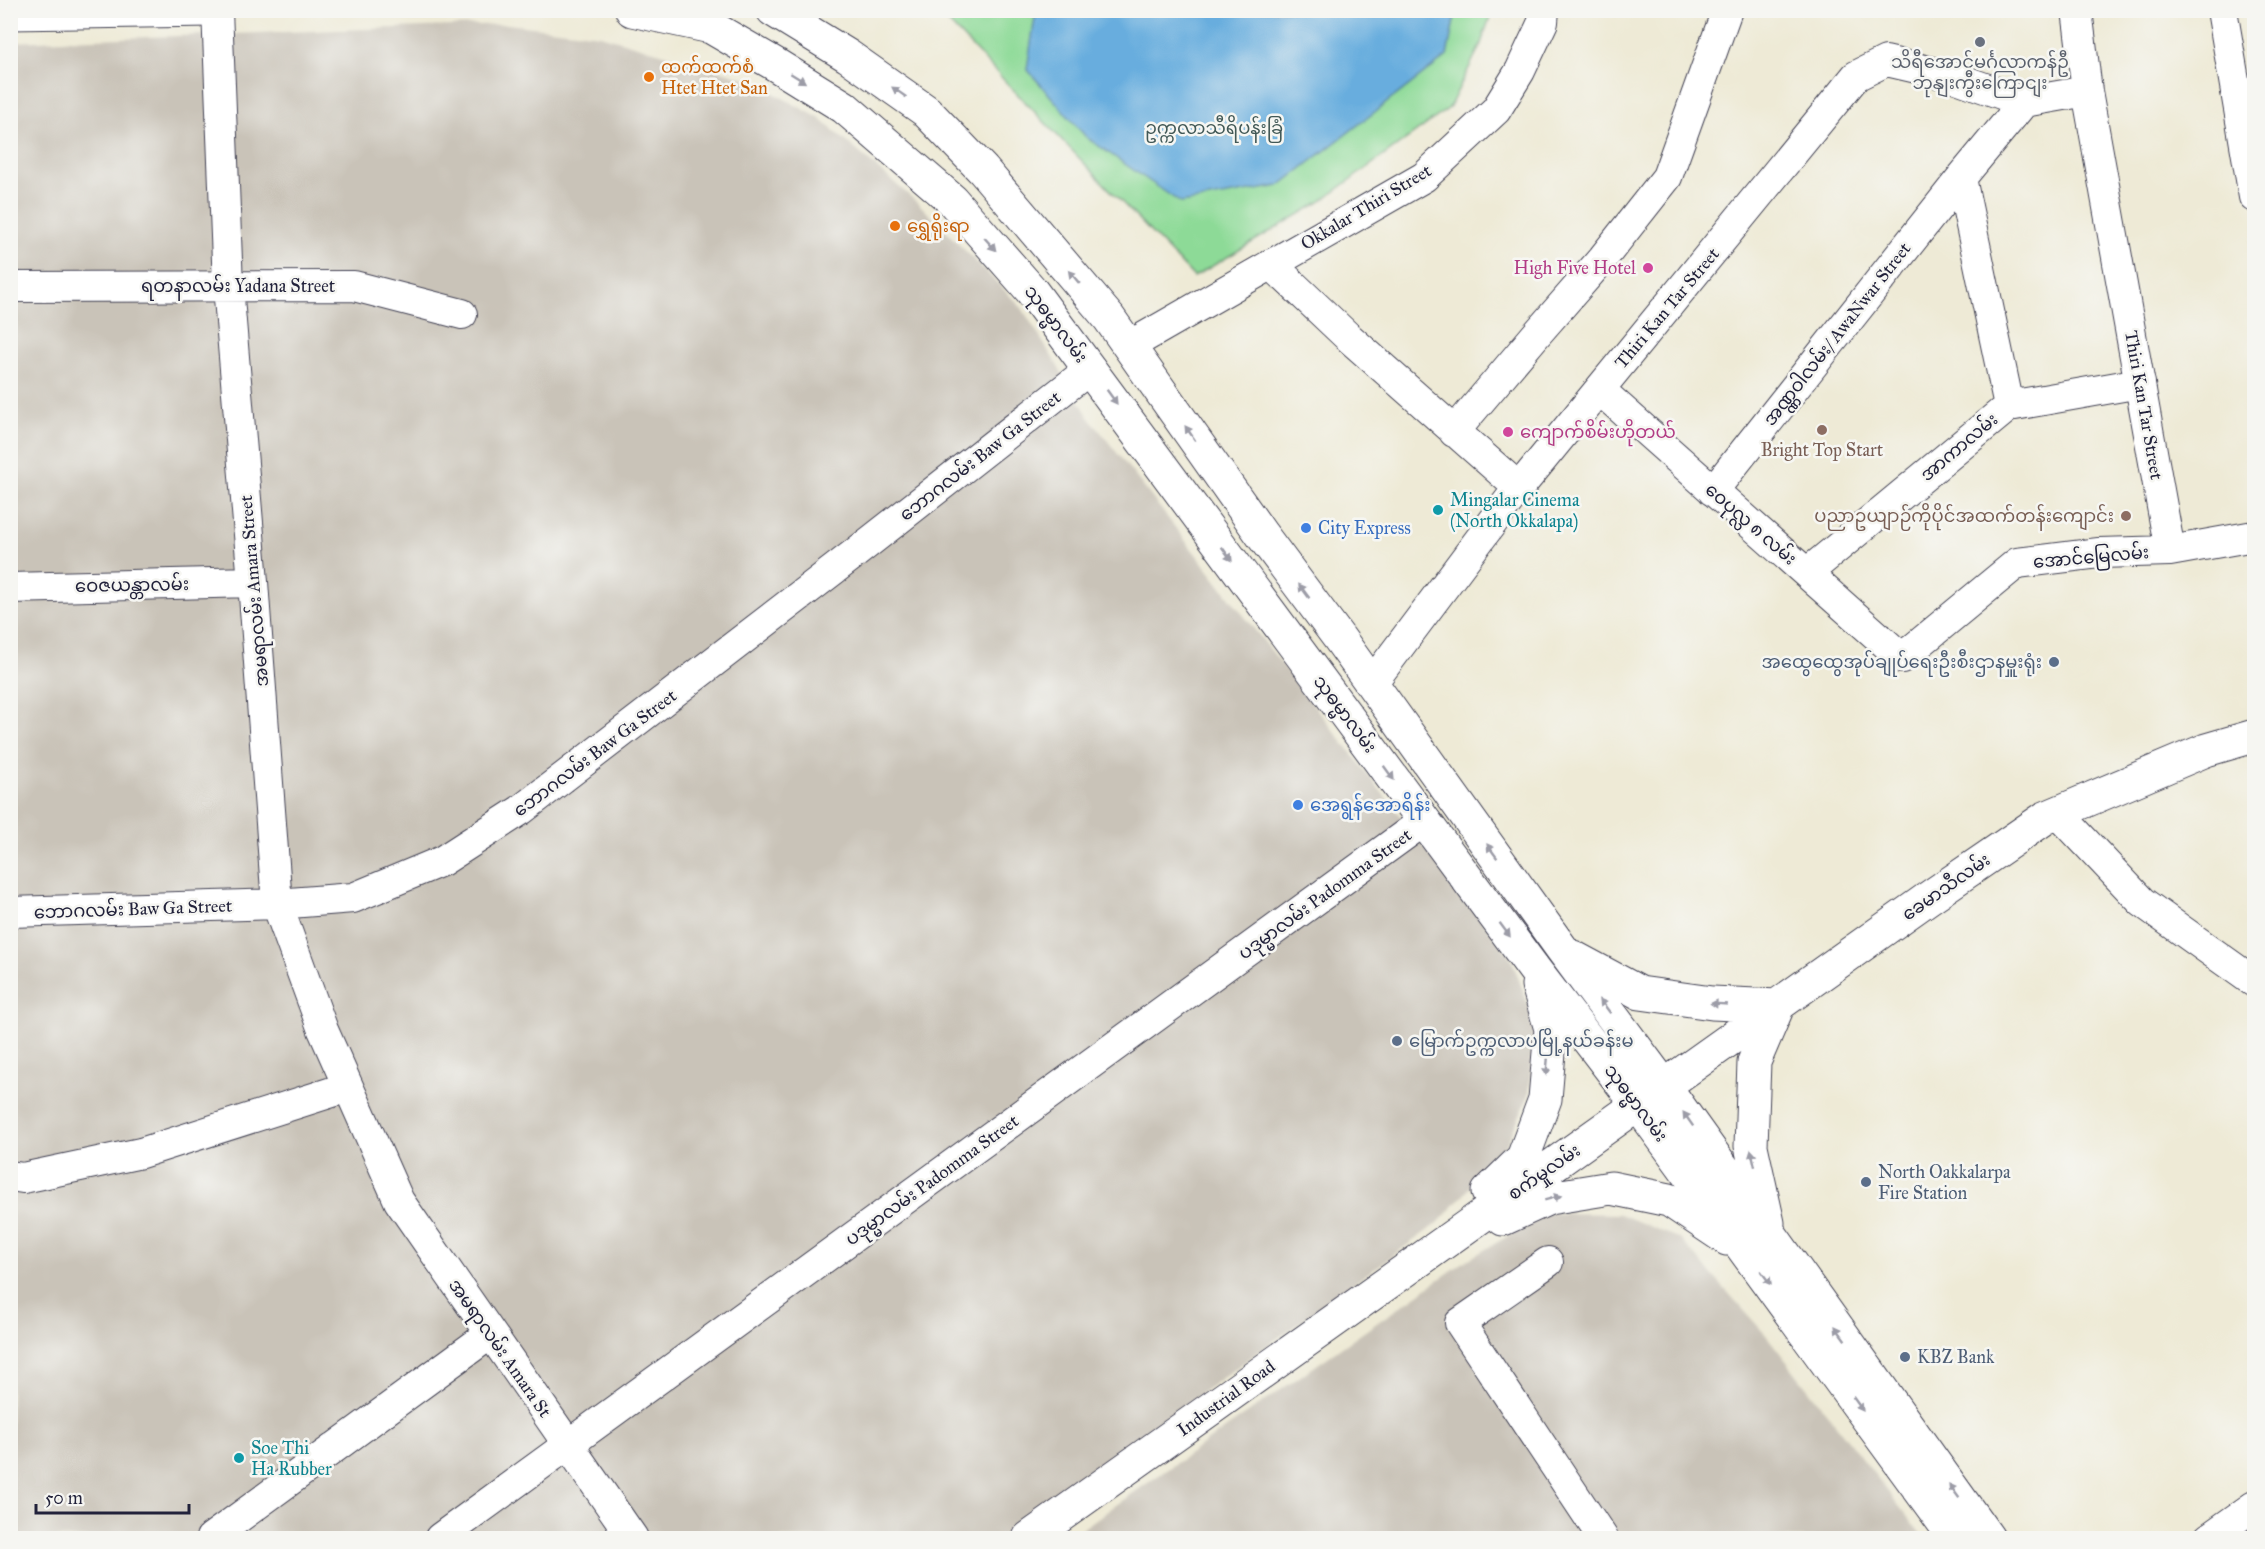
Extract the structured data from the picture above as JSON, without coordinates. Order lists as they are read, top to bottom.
{
  "streets": {
    "main road": [
      "သုဓမ္မာလမ်း",
      "ခေမာသီလမ်း",
      "စက်မှုလမ်း",
      "Industrial Road"
    ],
    "street": [
      "Okkalar Thiri Street",
      "ရတနာလမ်း Yadana Street",
      "Thiri Kan Tar Street",
      "အဏ္ဏဝါလမ်း/ AwaNwar Street",
      "အာကာလမ်း",
      "ဘောဂလမ်း Baw Ga Street",
      "ဝေပုလ္လ ၈ လမ်း",
      "အောင်မြေလမ်း",
      "ဝေဇယန္တာလမ်း",
      "အမရာလမ်း Amara Street",
      "ပဒုမ္မာလမ်း Padomma Street",
      "အမရာလမ်း Amara St"
    ]
  },
  "crossings": [
    ["Okkalar Thiri Street", "သုဓမ္မာလမ်း"],
    ["ရတနာလမ်း Yadana Street", "အမရာလမ်း Amara Street"],
    ["Thiri Kan Tar Street", "သုဓမ္မာလမ်း"],
    ["Thiri Kan Tar Street", "အဏ္ဏဝါလမ်း/ AwaNwar Street"],
    ["Thiri Kan Tar Street", "အာကာလမ်း"],
    ["Thiri Kan Tar Street", "ဝေပုလ္လ ၈ လမ်း"],
    ["Thiri Kan Tar Street", "အောင်မြေလမ်း"],
    ["သုဓမ္မာလမ်း", "ဘောဂလမ်း Baw Ga Street"],
    ["သုဓမ္မာလမ်း", "ခေမာသီလမ်း"],
    ["သုဓမ္မာလမ်း", "ပဒုမ္မာလမ်း Padomma Street"],
    ["သုဓမ္မာလမ်း", "စက်မှုလမ်း"],
    ["အဏ္ဏဝါလမ်း/ AwaNwar Street", "ဝေပုလ္လ ၈ လမ်း"],
    ["အာကာလမ်း", "ဝေပုလ္လ ၈ လမ်း"],
    ["ဘောဂလမ်း Baw Ga Street", "အမရာလမ်း Amara Street"],
    ["ဝေပုလ္လ ၈ လမ်း", "အောင်မြေလမ်း"],
    ["ဝေဇယန္တာလမ်း", "အမရာလမ်း Amara Street"],
    ["အမရာလမ်း Amara Street", "အမရာလမ်း Amara St"],
    ["ခေမာသီလမ်း", "စက်မှုလမ်း"],
    ["ပဒုမ္မာလမ်း Padomma Street", "အမရာလမ်း Amara St"],
    ["စက်မှုလမ်း", "Industrial Road"]
  ],
  "parks": ["ဥက္ကလာသီရိပန်းခြံ"],
  "places": [
    "သိရီအောင်မင်္ဂလာကန်ဦ ဘုနျးကွီးကြောငျး",
    "ထက်ထက်စံ Htet Htet San",
    "ရွှေရိုးရာ",
    "High Five Hotel",
    "Bright Top Start",
    "ကျောက်စိမ်းဟိုတယ်",
    "Mingalar Cinema (North Okkalapa)",
    "ပညာဥယျာဉ်ကိုပိုင်အထက်တန်းကျောင်း",
    "City Express",
    "အထွေထွေအုပ်ချုပ်ရေးဦးစီးဌာနမှူးရုံး",
    "အေရွန်အောရိန်း",
    "မြောက်ဥက္ကလာပမြို့နယ်ခန်းမ",
    "North Oakkalarpa Fire Station",
    "KBZ Bank",
    "Soe Thi Ha Rubber"
  ],
  "scale_bar": "50 m"
}
